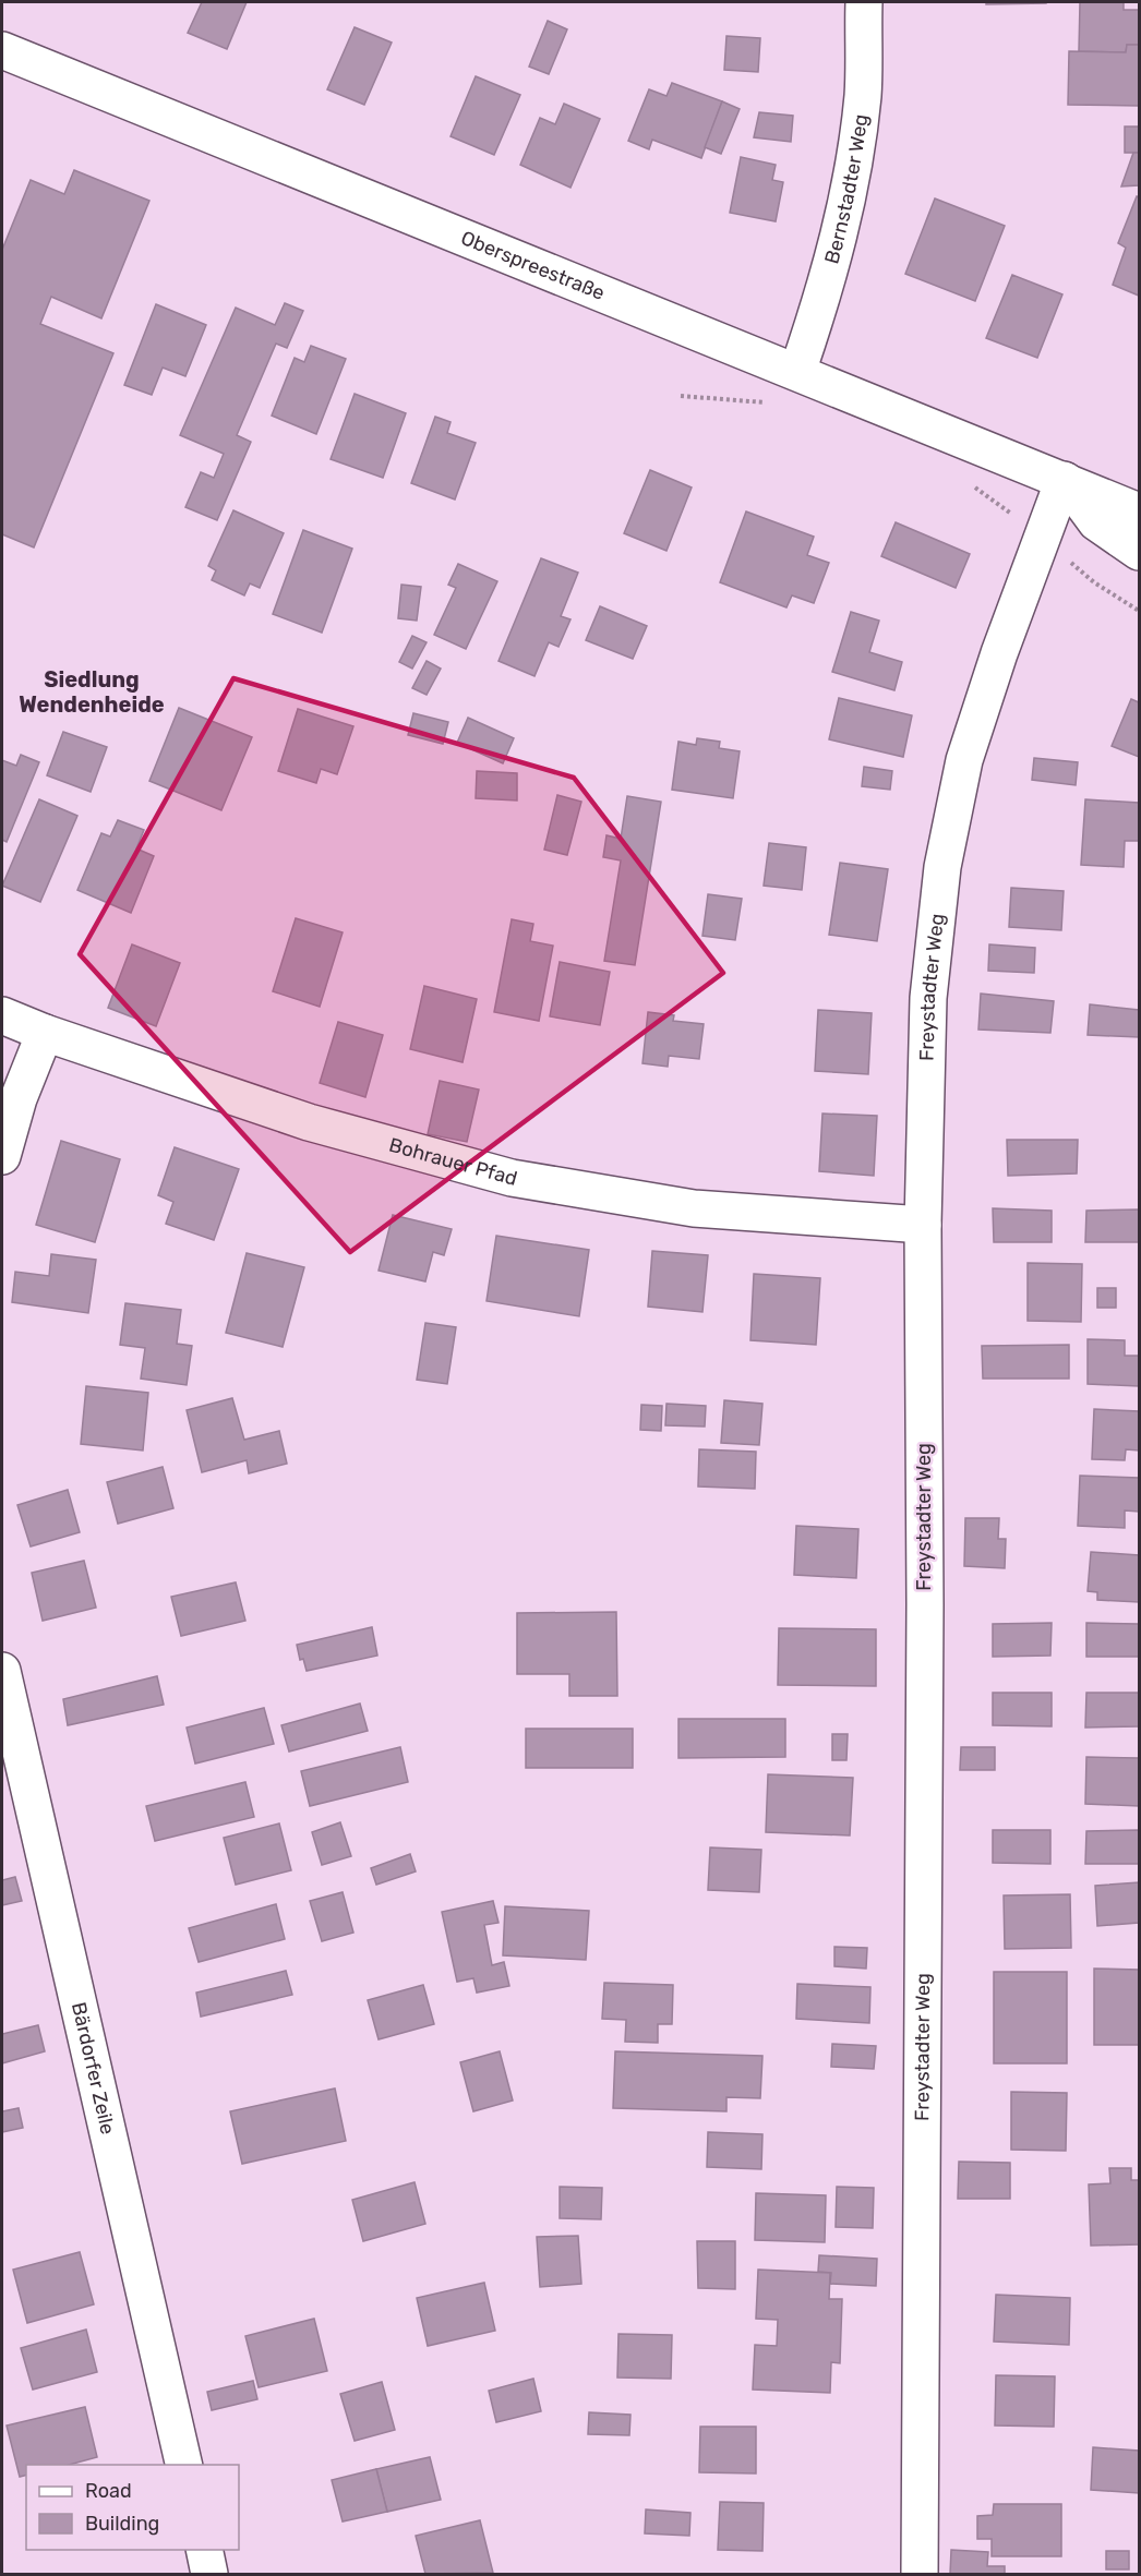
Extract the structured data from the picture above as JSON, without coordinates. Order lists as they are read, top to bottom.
{
  "streets": {
    "street": [
      "Bernstadter Weg",
      "Oberspreestraße",
      "Freystadter Weg",
      "Bohrauer Pfad",
      "Bärdorfer Zeile"
    ]
  },
  "crossings": [
    ["Bernstadter Weg", "Oberspreestraße"],
    ["Oberspreestraße", "Freystadter Weg"],
    ["Freystadter Weg", "Bohrauer Pfad"]
  ],
  "districts": ["Siedlung Wendenheide"],
  "legend": ["Road", "Building"]
}
